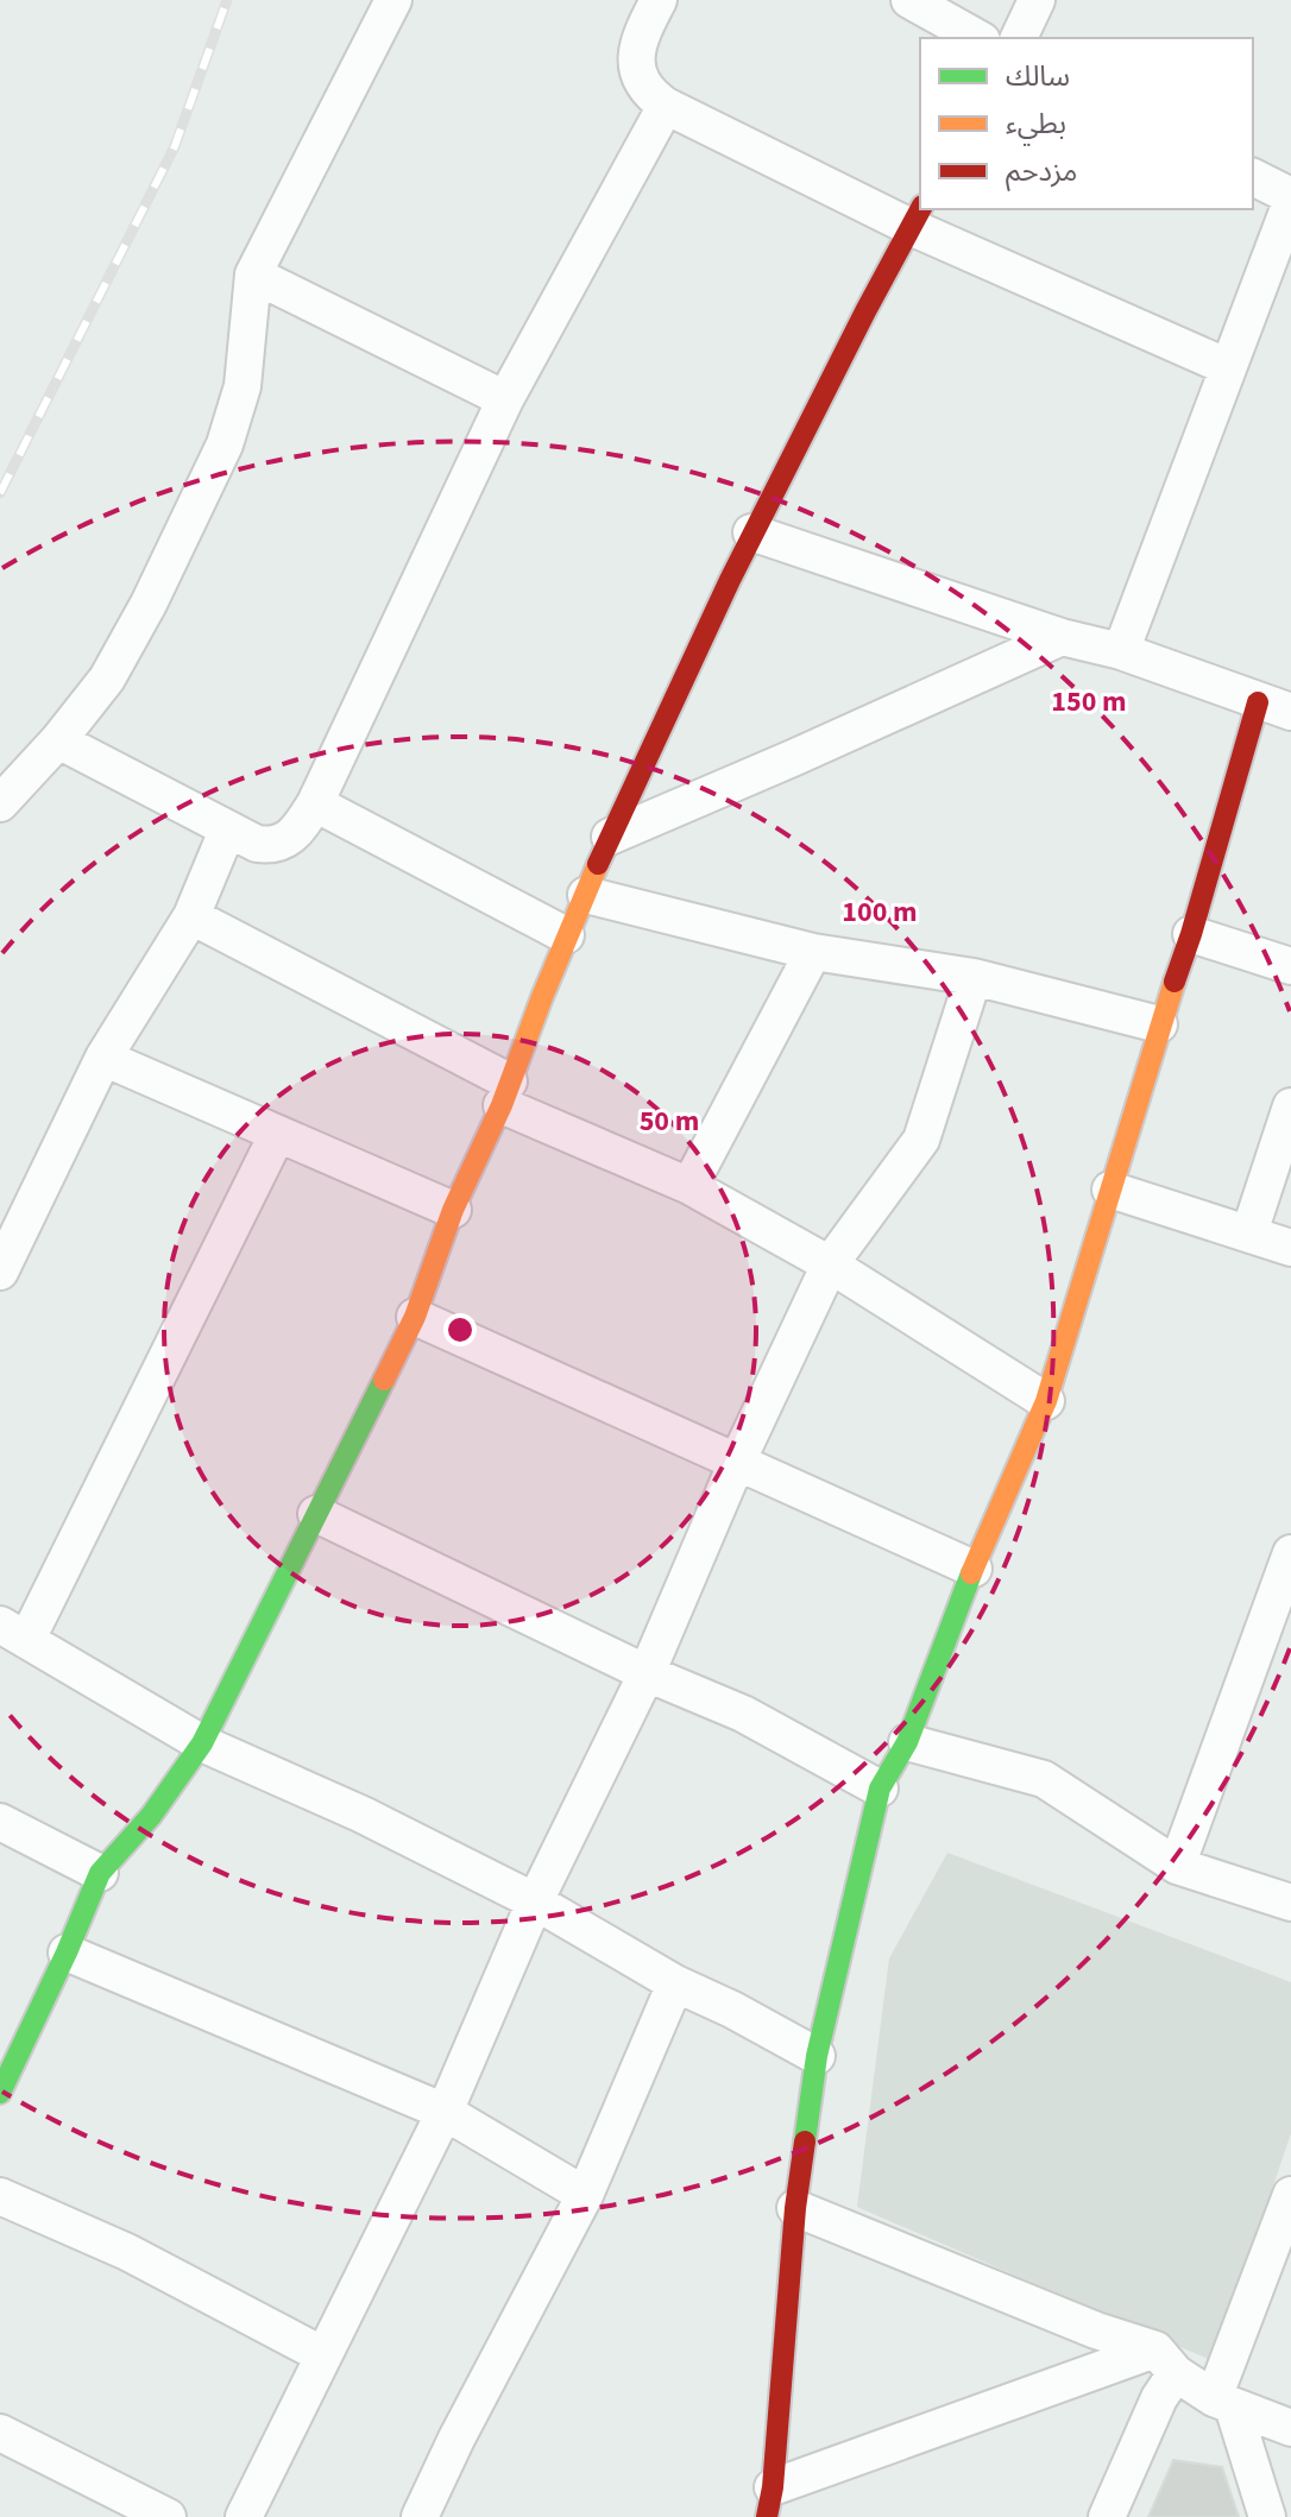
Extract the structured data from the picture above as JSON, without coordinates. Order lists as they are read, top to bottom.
{
  "legend": ["سالك", "بطيء", "مزدحم"],
  "rings": ["150 m", "100 m", "50 m"]
}
